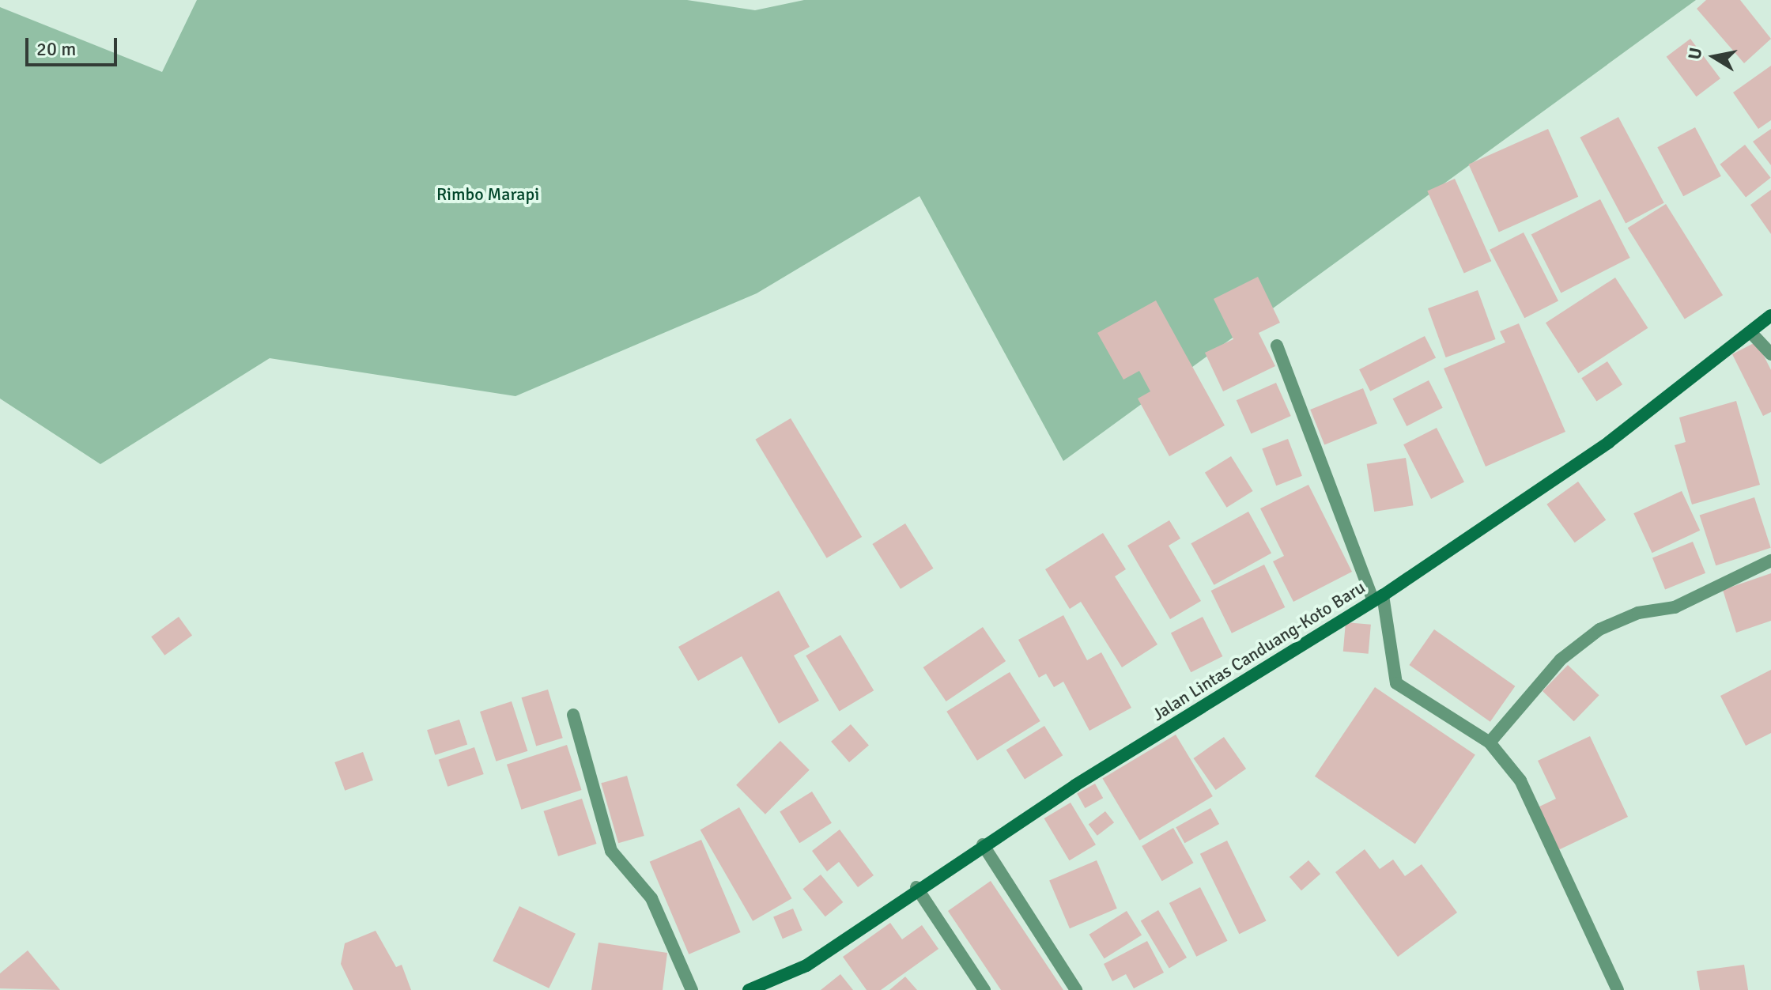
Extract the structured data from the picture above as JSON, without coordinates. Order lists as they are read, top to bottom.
{
  "streets": {
    "main road": ["Jalan Lintas Canduang-Koto Baru"]
  },
  "parks": ["Rimbo Marapi"],
  "scale_bar": "20 m",
  "north": "left"
}
